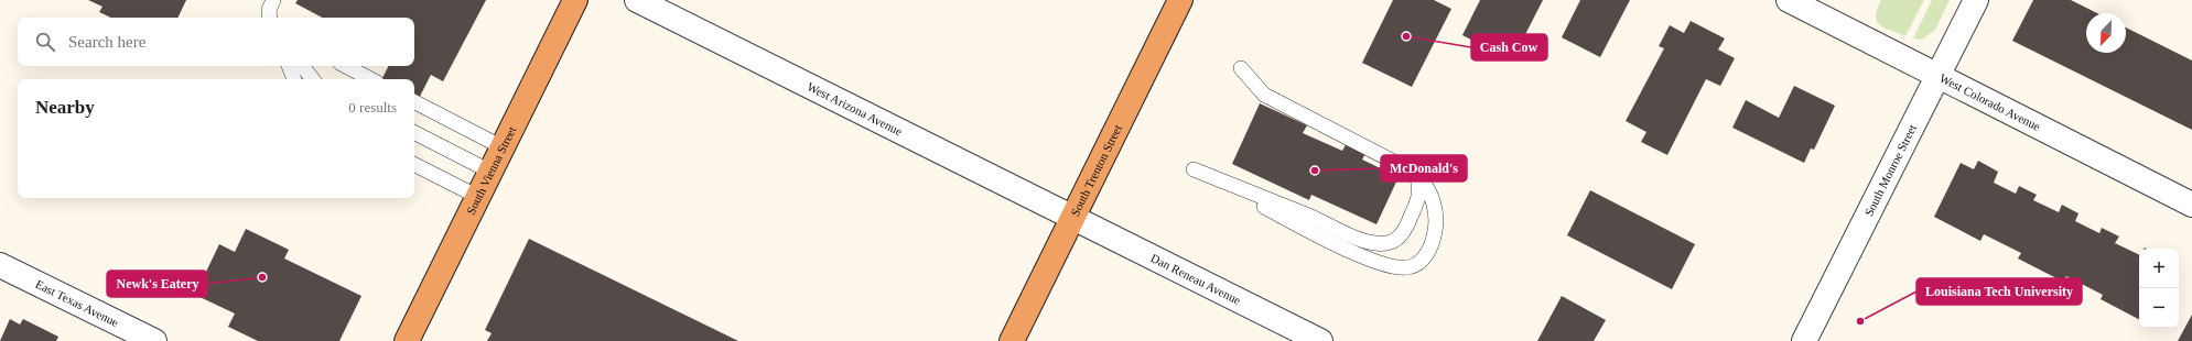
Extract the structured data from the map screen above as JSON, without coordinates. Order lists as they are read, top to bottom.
{
  "streets": {
    "highway": ["South Vienna Street", "South Trenton Street"],
    "street": [
      "West Colorado Avenue",
      "West Arizona Avenue",
      "South Monroe Street",
      "Dan Reneau Avenue",
      "East Texas Avenue"
    ]
  },
  "crossings": [
    ["West Colorado Avenue", "South Monroe Street"],
    ["West Arizona Avenue", "South Trenton Street"],
    ["West Arizona Avenue", "Dan Reneau Avenue"],
    ["South Trenton Street", "Dan Reneau Avenue"]
  ],
  "places": [
    "Cash Cow",
    "McDonald's",
    "Newk's Eatery",
    "Louisiana Tech University"
  ],
  "north": "bottom left",
  "page": {
    "search": "Search here",
    "heading": ["Nearby", "0 results"],
    "map_buttons": ["+", "−"]
  }
}
